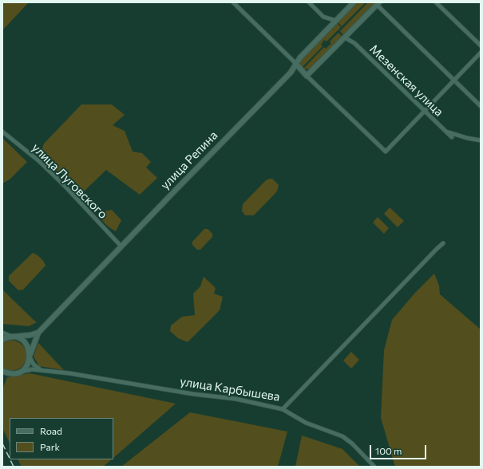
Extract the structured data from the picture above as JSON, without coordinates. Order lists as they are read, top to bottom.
{
  "streets": {
    "street": [
      "Мезенская улица",
      "улица Репина",
      "улица Луговского",
      "улица Карбышева"
    ]
  },
  "crossings": [
    ["улица Репина", "улица Луговского"]
  ],
  "legend": ["Road", "Park"],
  "scale_bar": "100 m"
}
